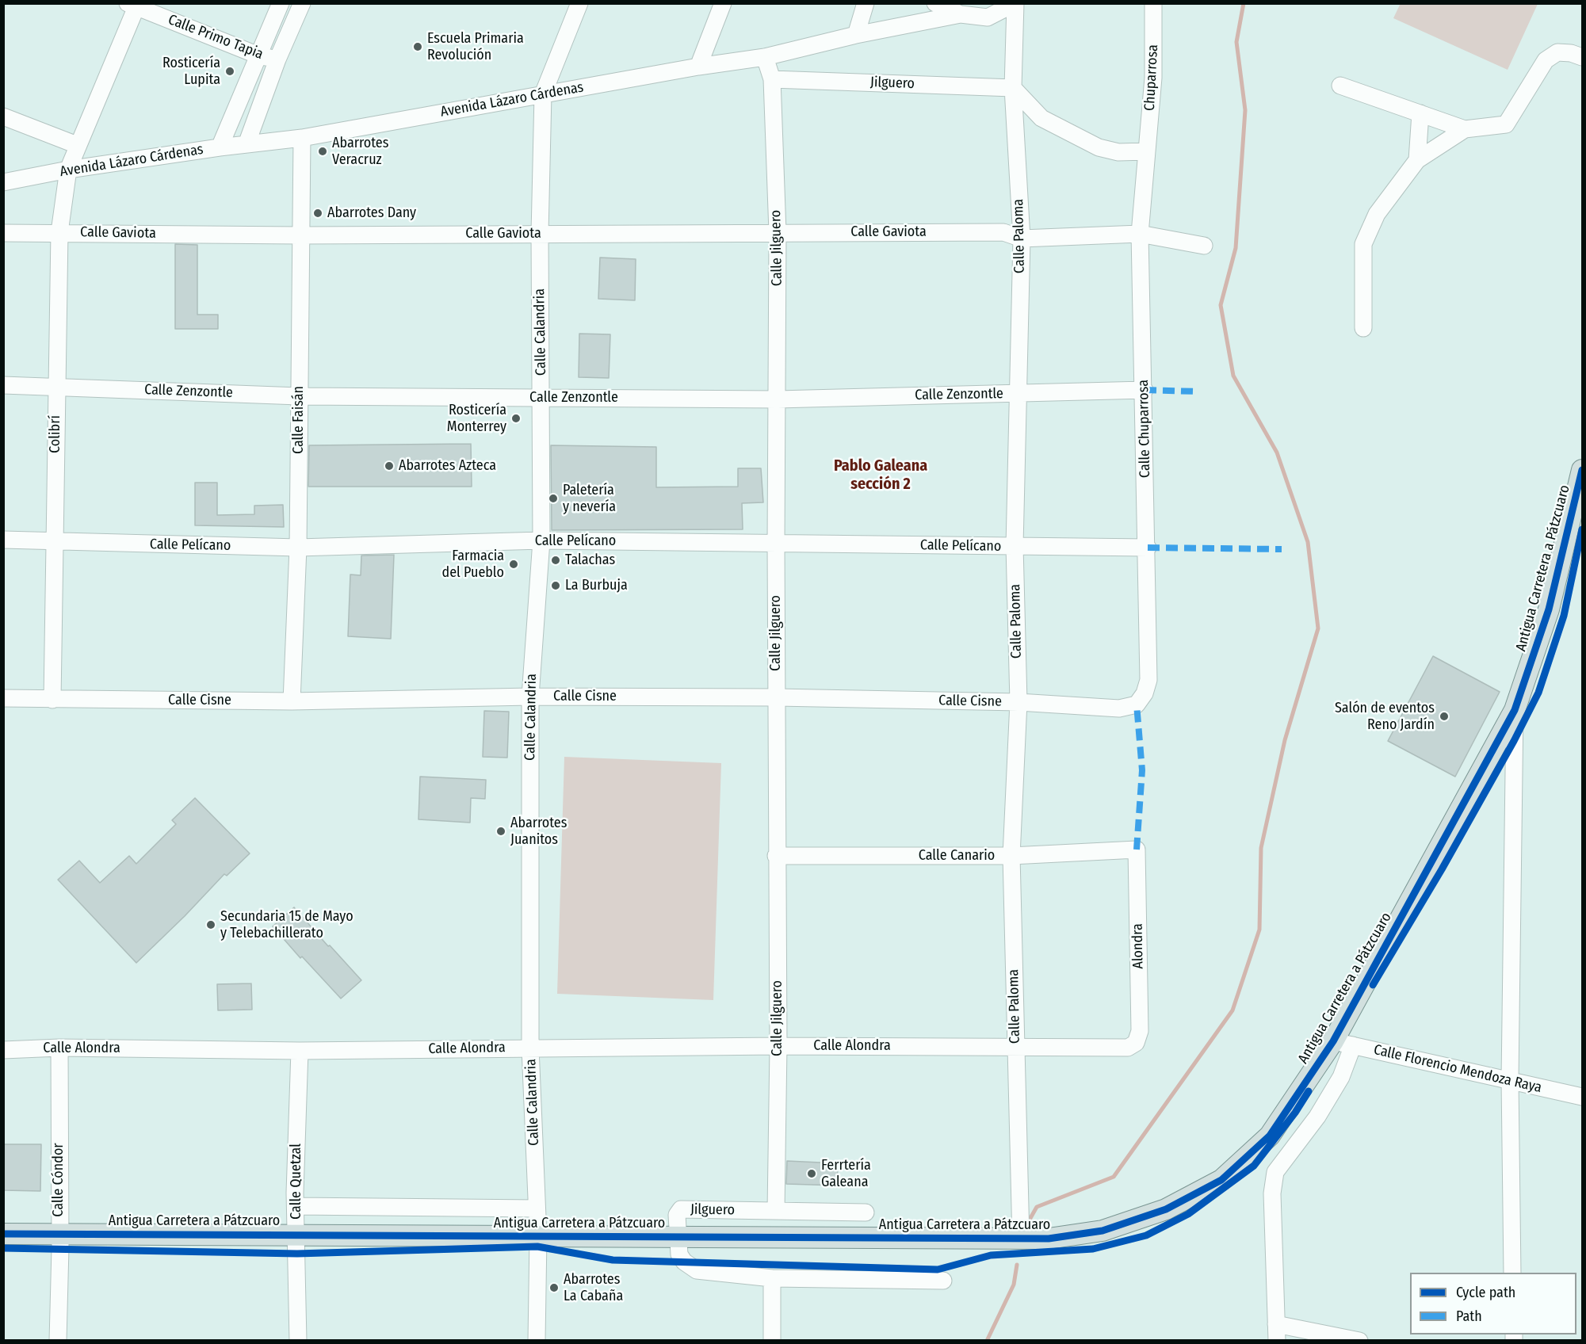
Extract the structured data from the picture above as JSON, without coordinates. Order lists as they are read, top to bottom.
{
  "streets": {
    "main road": ["Antigua Carretera a Pátzcuaro"],
    "street": [
      "Calle Primo Tapia",
      "Chuparrosa",
      "Jilguero",
      "Avenida Lázaro Cárdenas",
      "Calle Gaviota",
      "Calle Paloma",
      "Calle Jilguero",
      "Calle Calandria",
      "Calle Zenzontle",
      "Calle Faisán",
      "Calle Chuparrosa",
      "Colibrí",
      "Calle Pelícano",
      "Calle Cisne",
      "Calle Canario",
      "Alondra",
      "Calle Alondra",
      "Calle Florencio Mendoza Raya",
      "Calle Cóndor",
      "Calle Quetzal"
    ]
  },
  "crossings": [
    ["Calle Primo Tapia", "Colibrí"],
    ["Chuparrosa", "Calle Chuparrosa"],
    ["Jilguero", "Calle Paloma"],
    ["Jilguero", "Calle Jilguero"],
    ["Jilguero", "Antigua Carretera a Pátzcuaro"],
    ["Avenida Lázaro Cárdenas", "Calle Paloma"],
    ["Avenida Lázaro Cárdenas", "Calle Jilguero"],
    ["Avenida Lázaro Cárdenas", "Calle Calandria"],
    ["Avenida Lázaro Cárdenas", "Calle Faisán"],
    ["Avenida Lázaro Cárdenas", "Colibrí"],
    ["Calle Gaviota", "Calle Paloma"],
    ["Calle Gaviota", "Calle Jilguero"],
    ["Calle Gaviota", "Calle Calandria"],
    ["Calle Gaviota", "Calle Faisán"],
    ["Calle Gaviota", "Calle Chuparrosa"],
    ["Calle Gaviota", "Colibrí"],
    ["Calle Paloma", "Calle Zenzontle"],
    ["Calle Paloma", "Calle Pelícano"],
    ["Calle Paloma", "Antigua Carretera a Pátzcuaro"],
    ["Calle Paloma", "Calle Cisne"],
    ["Calle Paloma", "Calle Canario"],
    ["Calle Paloma", "Calle Alondra"],
    ["Calle Jilguero", "Calle Zenzontle"],
    ["Calle Jilguero", "Calle Pelícano"],
    ["Calle Jilguero", "Calle Cisne"],
    ["Calle Jilguero", "Calle Canario"],
    ["Calle Jilguero", "Calle Alondra"],
    ["Calle Calandria", "Calle Zenzontle"],
    ["Calle Calandria", "Calle Pelícano"],
    ["Calle Calandria", "Antigua Carretera a Pátzcuaro"],
    ["Calle Calandria", "Calle Cisne"],
    ["Calle Calandria", "Calle Alondra"],
    ["Calle Zenzontle", "Calle Faisán"],
    ["Calle Zenzontle", "Calle Chuparrosa"],
    ["Calle Zenzontle", "Colibrí"],
    ["Calle Faisán", "Calle Pelícano"],
    ["Calle Faisán", "Calle Cisne"],
    ["Calle Chuparrosa", "Calle Pelícano"],
    ["Calle Chuparrosa", "Calle Cisne"],
    ["Colibrí", "Calle Pelícano"],
    ["Colibrí", "Calle Cisne"],
    ["Antigua Carretera a Pátzcuaro", "Calle Florencio Mendoza Raya"],
    ["Antigua Carretera a Pátzcuaro", "Calle Cóndor"],
    ["Antigua Carretera a Pátzcuaro", "Calle Quetzal"],
    ["Calle Canario", "Alondra"],
    ["Alondra", "Calle Alondra"],
    ["Calle Alondra", "Calle Cóndor"],
    ["Calle Alondra", "Calle Quetzal"]
  ],
  "districts": ["Pablo Galeana sección 2"],
  "places": [
    "Escuela Primaria Revolución",
    "Rosticería Lupita",
    "Abarrotes Veracruz",
    "Abarrotes Dany",
    "Rosticería Monterrey",
    "Abarrotes Azteca",
    "Paletería y nevería",
    "Talachas",
    "Farmacia del Pueblo",
    "La Burbuja",
    "Salón de eventos Reno Jardín",
    "Abarrotes Juanitos",
    "Secundaria 15 de Mayo y Telebachillerato",
    "Ferrtería Galeana",
    "Abarrotes La Cabaña"
  ],
  "legend": ["Cycle path", "Path"]
}
